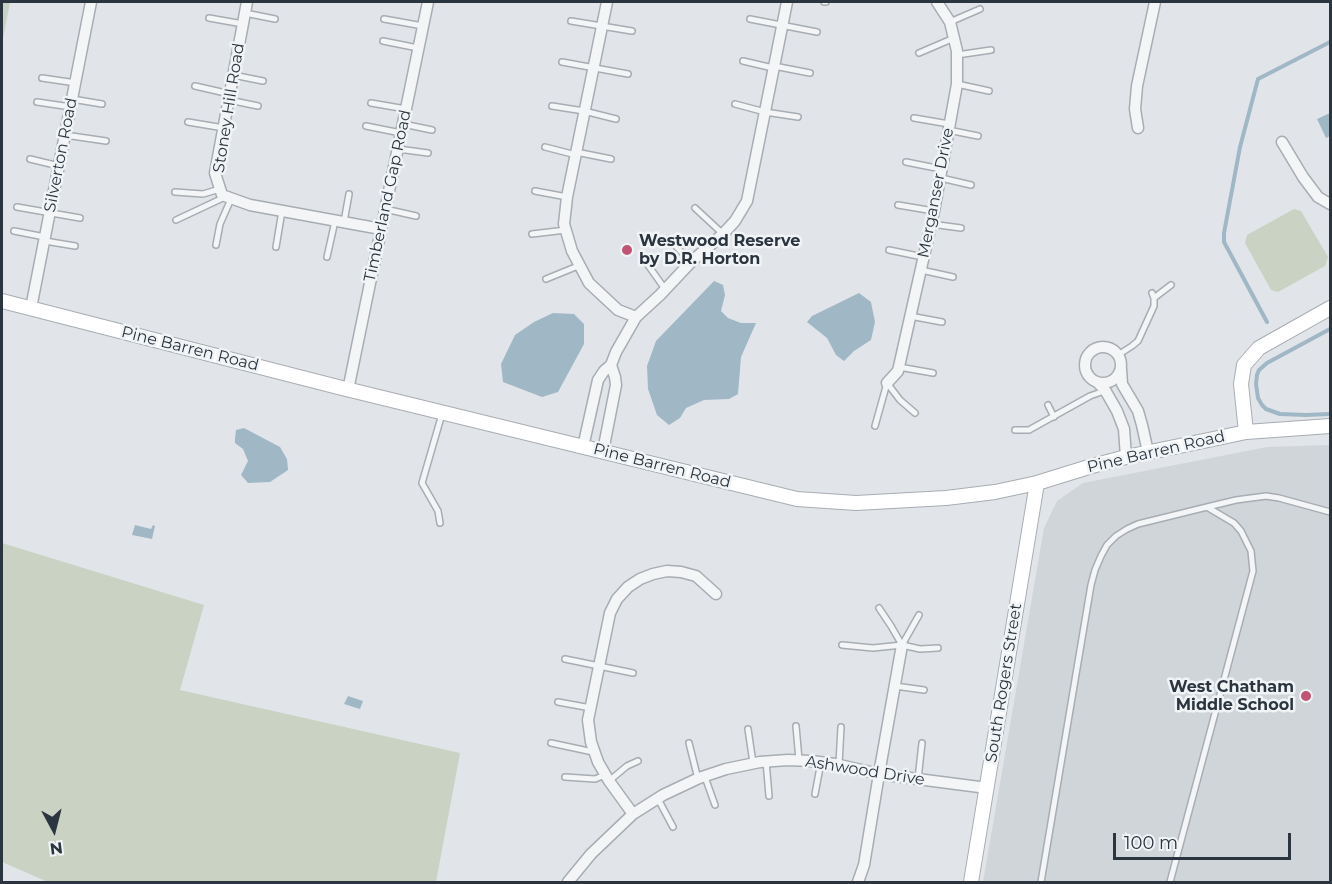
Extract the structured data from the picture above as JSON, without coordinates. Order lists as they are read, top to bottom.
{
  "streets": {
    "main road": ["Pine Barren Road", "South Rogers Street"],
    "street": [
      "Stoney Hill Road",
      "Silverton Road",
      "Merganser Drive",
      "Timberland Gap Road",
      "Ashwood Drive"
    ]
  },
  "crossings": [
    ["Stoney Hill Road", "Timberland Gap Road"],
    ["Silverton Road", "Pine Barren Road"],
    ["Timberland Gap Road", "Pine Barren Road"],
    ["Pine Barren Road", "South Rogers Street"],
    ["South Rogers Street", "Ashwood Drive"]
  ],
  "places": ["Westwood Reserve by D.R. Horton", "West Chatham Middle School"],
  "scale_bar": "100 m",
  "north": "bottom"
}
